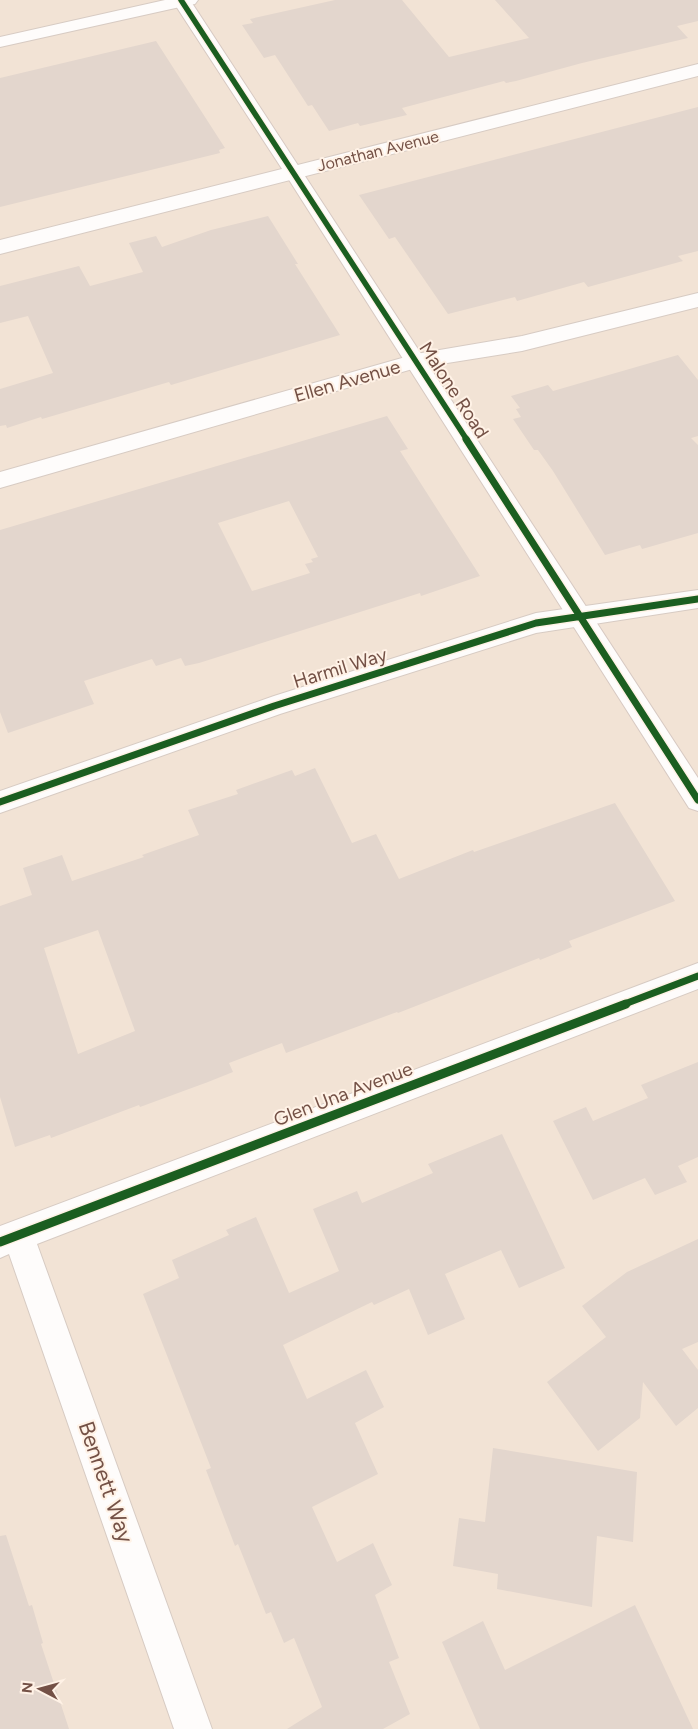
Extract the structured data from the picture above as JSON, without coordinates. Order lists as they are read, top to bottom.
{
  "streets": {
    "street": [
      "Jonathan Avenue",
      "Ellen Avenue",
      "Malone Road",
      "Harmil Way",
      "Glen Una Avenue",
      "Bennett Way"
    ]
  },
  "crossings": [
    ["Jonathan Avenue", "Malone Road"],
    ["Ellen Avenue", "Malone Road"],
    ["Malone Road", "Harmil Way"],
    ["Glen Una Avenue", "Bennett Way"]
  ],
  "north": "left"
}
